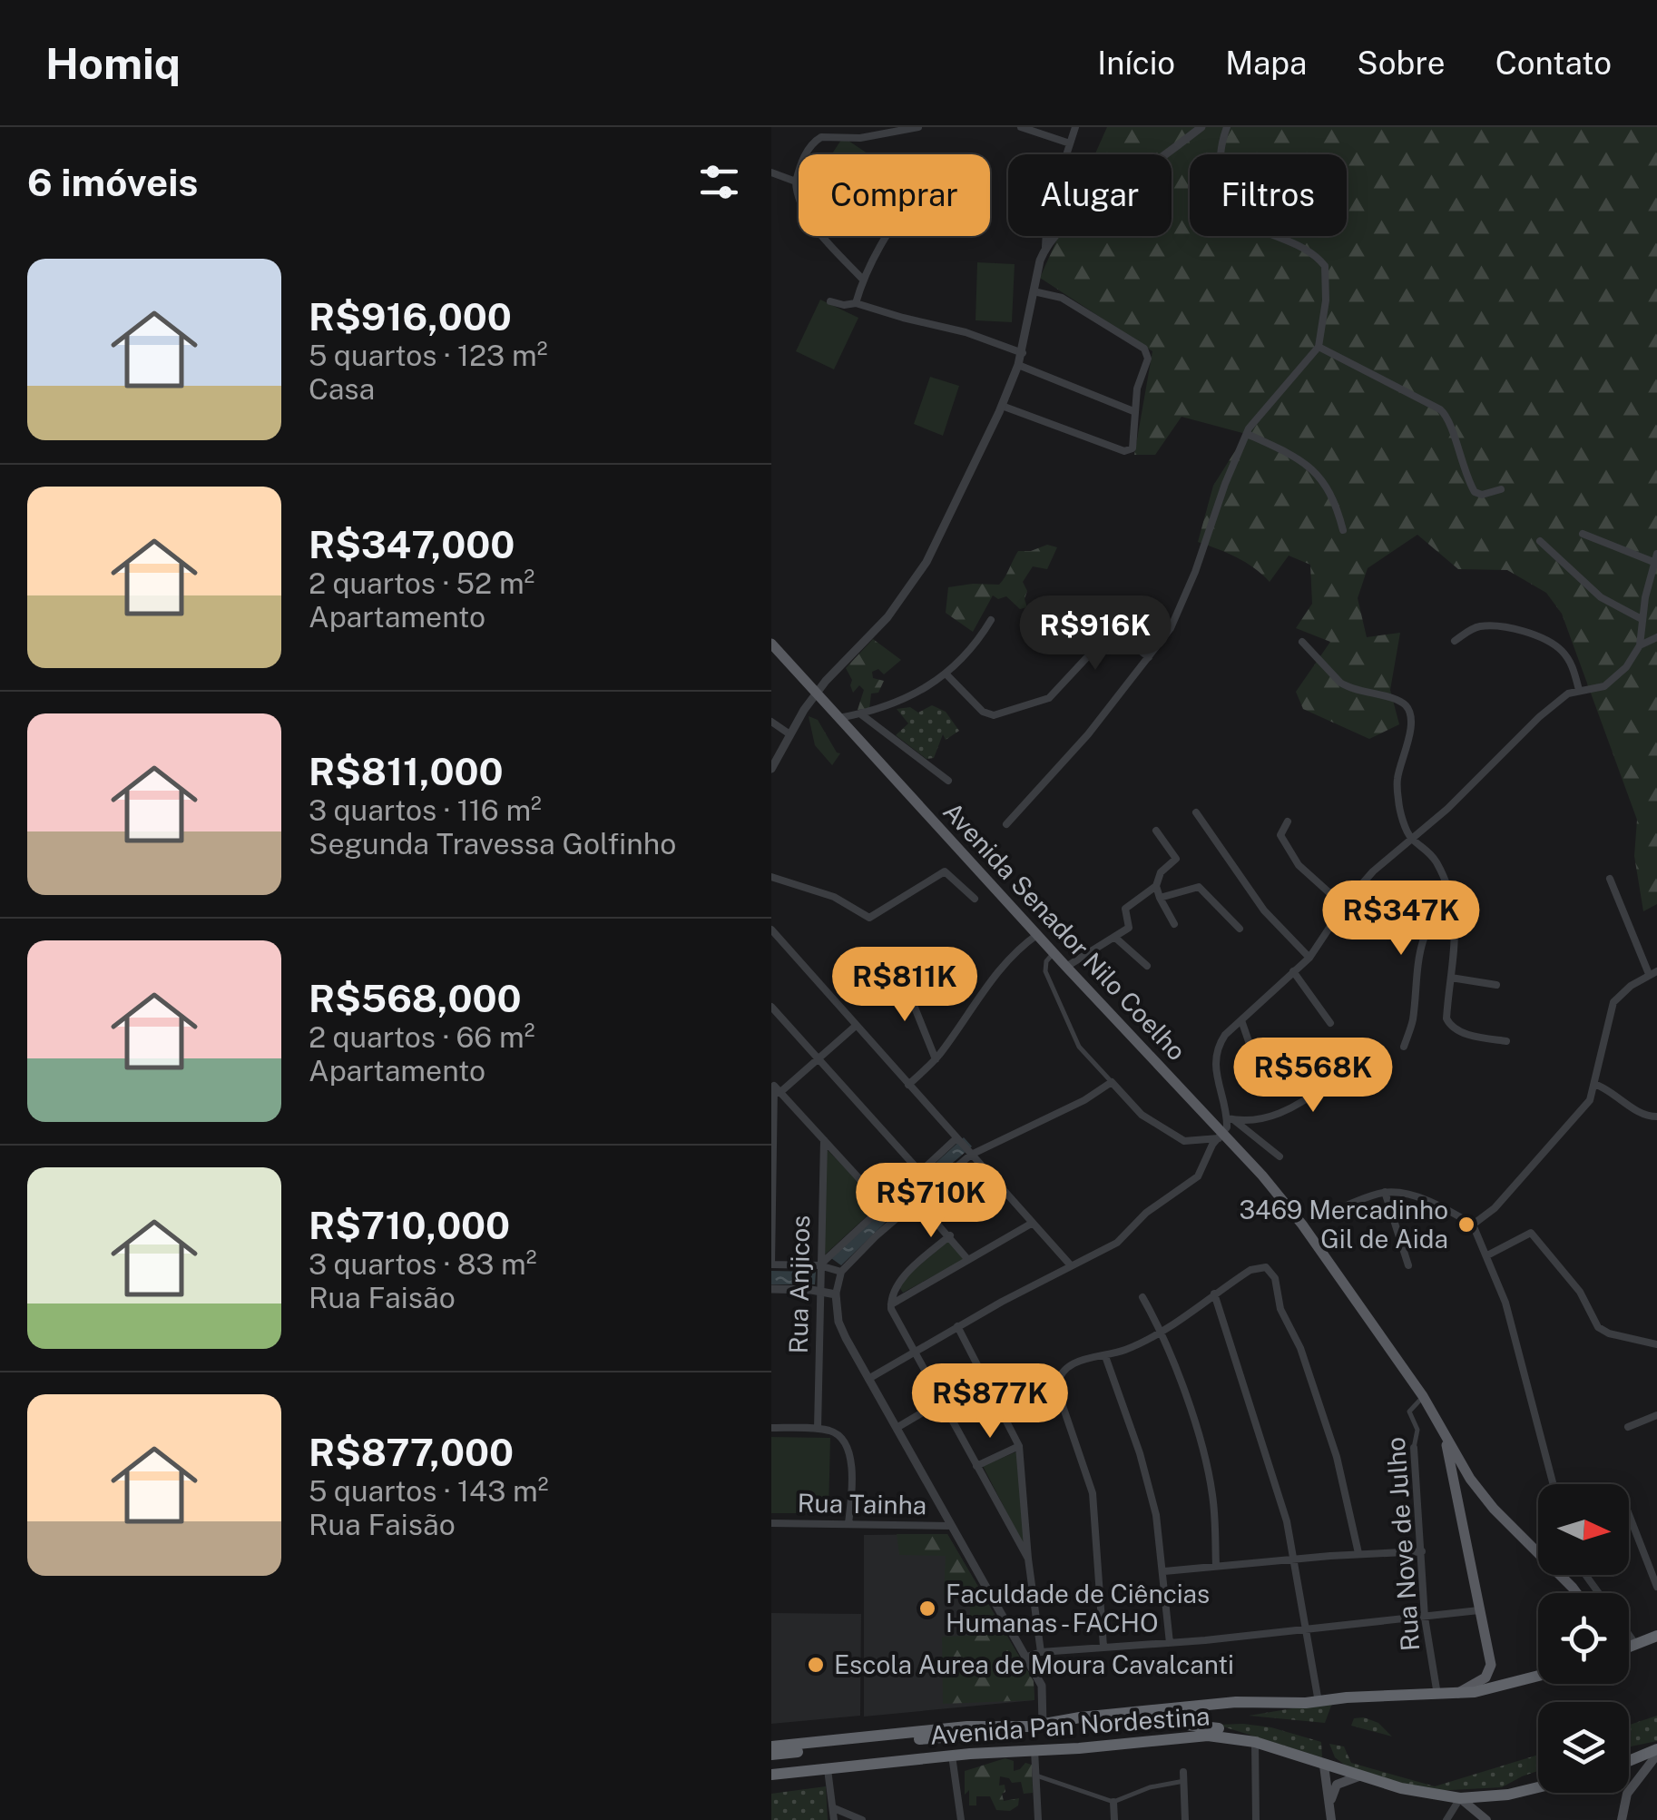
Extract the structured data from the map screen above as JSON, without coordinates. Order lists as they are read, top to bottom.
{
  "streets": {
    "highway": ["Avenida Pan Nordestina"],
    "main road": ["Avenida Senador Nilo Coelho"],
    "street": ["Rua Anjicos", "Rua Tainha", "Rua Nove de Julho"]
  },
  "crossings": [
    ["Avenida Senador Nilo Coelho", "Rua Nove de Julho"],
    ["Avenida Senador Nilo Coelho", "Avenida Pan Nordestina"],
    ["Rua Nove de Julho", "Avenida Pan Nordestina"]
  ],
  "places": ["3469 Mercadinho Gil de Aida", "Faculdade de Ciências Humanas - FACHO", "Escola Aurea de Moura Cavalcanti"],
  "north": "right",
  "page": {
    "header": "Homiq",
    "nav": [
      "Início",
      "Mapa",
      "Sobre",
      "Contato"
    ],
    "heading": "6 imóveis",
    "chip": ["Comprar", "Alugar", "Filtros"],
    "list": [
      {
        "name": "R$916,000",
        "note": "5 quartos · 123 m² · Casa"
      },
      {
        "name": "R$347,000",
        "note": "2 quartos · 52 m² · Apartamento"
      },
      {
        "name": "R$811,000",
        "note": "3 quartos · 116 m² · Segunda Travessa Golfinho"
      },
      {
        "name": "R$568,000",
        "note": "2 quartos · 66 m² · Apartamento"
      },
      {
        "name": "R$710,000",
        "note": "3 quartos · 83 m² · Rua Faisão"
      },
      {
        "name": "R$877,000",
        "note": "5 quartos · 143 m² · Rua Faisão"
      }
    ],
    "price": [
      "R$916K",
      "R$347K",
      "R$811K",
      "R$568K",
      "R$710K",
      "R$877K"
    ]
  }
}
